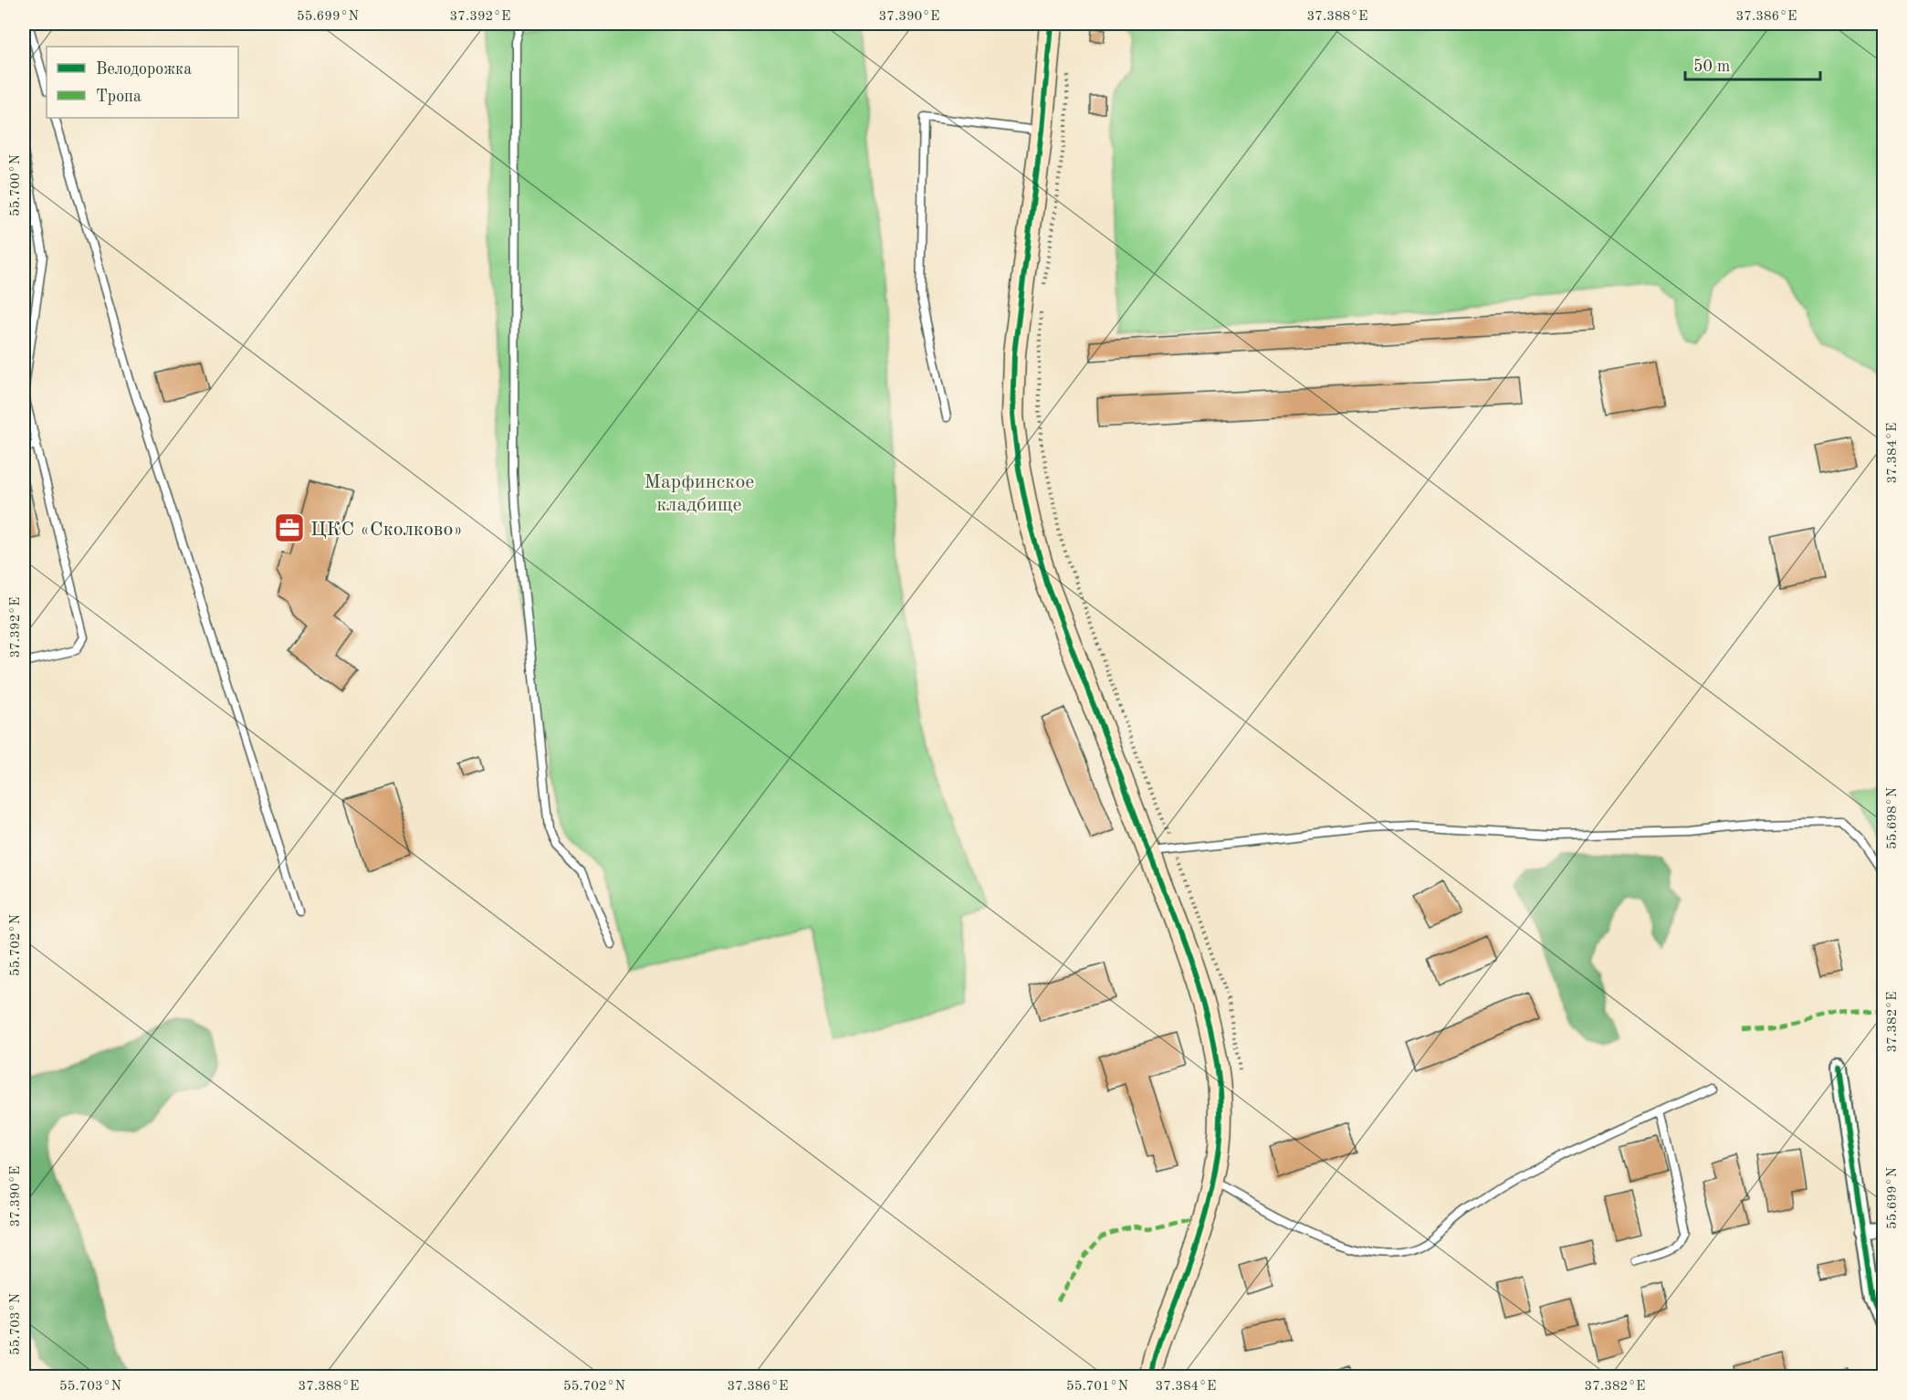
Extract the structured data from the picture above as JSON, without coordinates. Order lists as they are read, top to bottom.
{
  "parks": ["Марфинское кладбище"],
  "places": {
    "office": ["ЦКС «Сколково»"]
  },
  "legend": ["Велодорожка", "Тропа"],
  "scale_bar": "50 m",
  "coordinates": [
    "55.699°N",
    "37.392°E",
    "37.390°E",
    "37.388°E",
    "37.386°E",
    "55.700°N",
    "37.384°E",
    "55.698°N",
    "55.702°N",
    "37.382°E",
    "55.703°N",
    "55.701°N"
  ]
}
